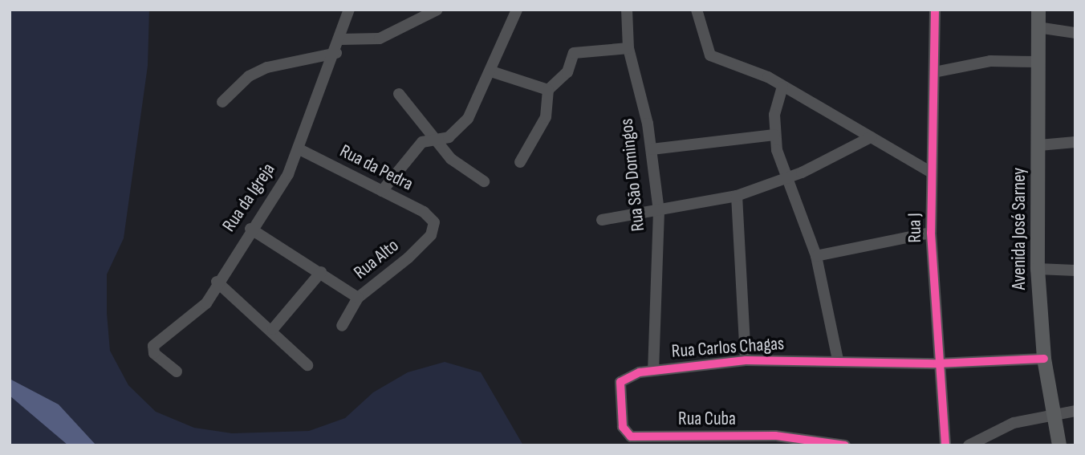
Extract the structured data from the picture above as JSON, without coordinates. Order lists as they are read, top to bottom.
{
  "streets": {
    "main road": ["Avenida José Sarney"],
    "street": [
      "Rua da Pedra",
      "Rua São Domingos",
      "Rua da Igreja",
      "Rua J",
      "Rua Alto",
      "Rua Carlos Chagas",
      "Rua Cuba"
    ]
  },
  "crossings": [
    ["Rua da Pedra", "Rua da Igreja"],
    ["Rua da Pedra", "Rua Alto"],
    ["Rua São Domingos", "Rua Carlos Chagas"],
    ["Rua J", "Rua Carlos Chagas"],
    ["Avenida José Sarney", "Rua Carlos Chagas"],
    ["Rua Carlos Chagas", "Rua Cuba"]
  ]
}
